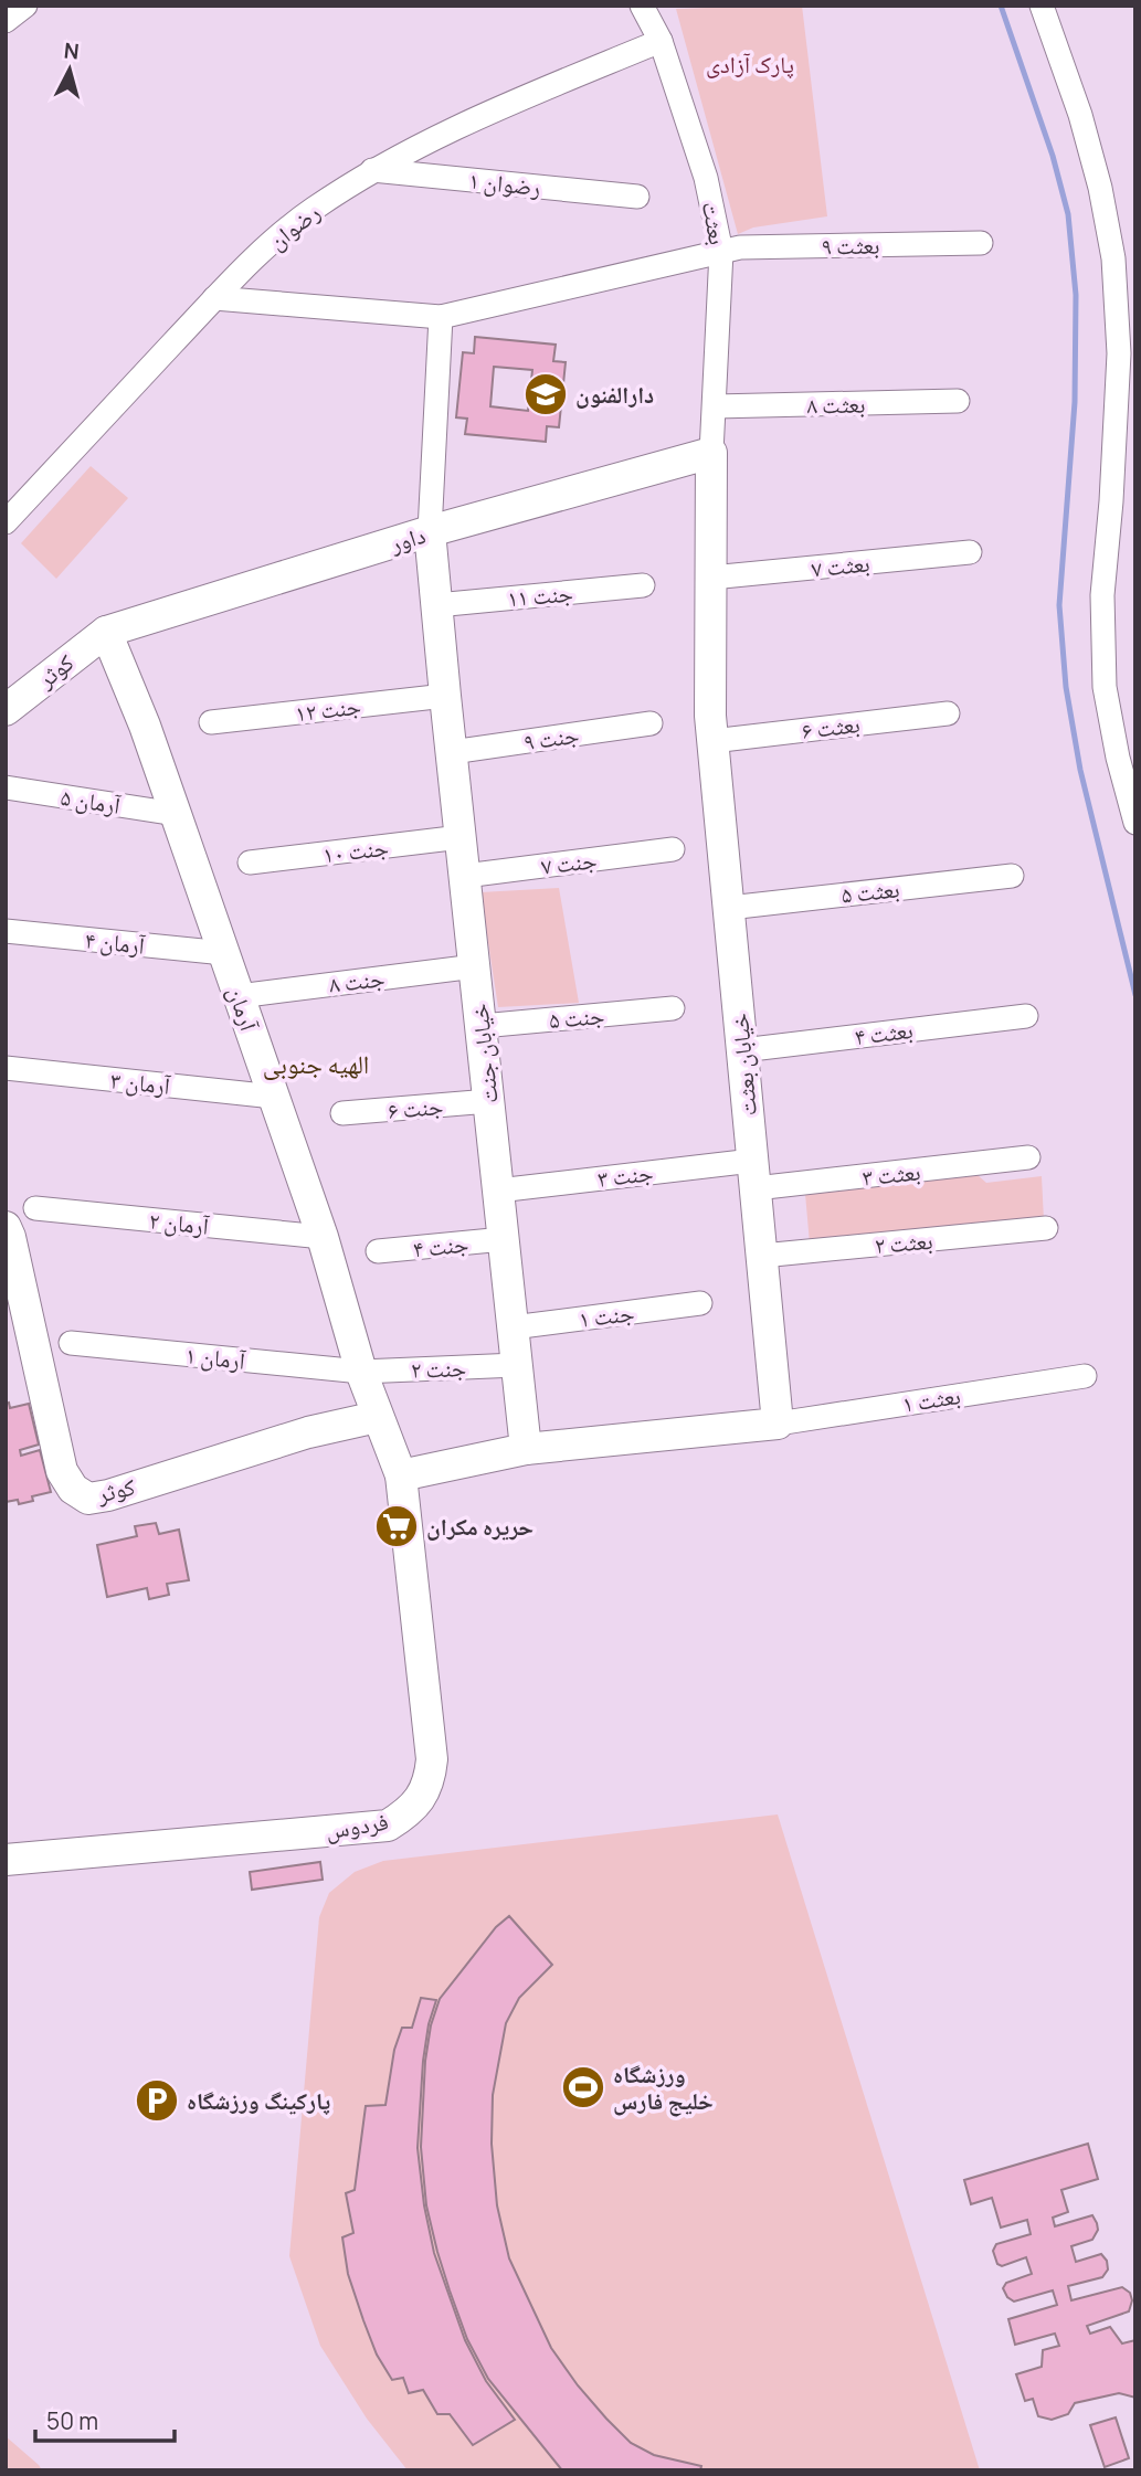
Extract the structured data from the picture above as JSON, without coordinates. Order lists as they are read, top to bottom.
{
  "streets": {
    "street": [
      "رضوان ۱",
      "بعثت",
      "رضوان",
      "بعثت ۹",
      "بعثت ۸",
      "داور",
      "بعثت ۷",
      "جنت ۱۱",
      "کوثر",
      "جنت ۱۲",
      "بعثت ۶",
      "جنت ۹",
      "آرمان ۵",
      "جنت ۱۰",
      "جنت ۷",
      "بعثت ۵",
      "آرمان ۴",
      "جنت ۸",
      "آرمان",
      "جنت ۵",
      "بعثت ۴",
      "خیابان جنت",
      "خیابان بعثت",
      "آرمان ۳",
      "جنت ۶",
      "بعثت ۳",
      "جنت ۳",
      "آرمان ۲",
      "بعثت ۲",
      "جنت ۴",
      "جنت ۱",
      "آرمان ۱",
      "جنت ۲",
      "بعثت ۱",
      "فردوس"
    ]
  },
  "crossings": [
    ["رضوان ۱", "رضوان"],
    ["بعثت", "رضوان"],
    ["بعثت", "بعثت ۹"],
    ["بعثت", "بعثت ۸"],
    ["بعثت", "داور"],
    ["بعثت", "خیابان بعثت"],
    ["رضوان", "بعثت ۹"],
    ["داور", "کوثر"],
    ["داور", "آرمان"],
    ["داور", "خیابان جنت"],
    ["داور", "خیابان بعثت"],
    ["بعثت ۷", "خیابان بعثت"],
    ["جنت ۱۱", "خیابان جنت"],
    ["کوثر", "آرمان"],
    ["جنت ۱۲", "خیابان جنت"],
    ["بعثت ۶", "خیابان بعثت"],
    ["جنت ۹", "خیابان جنت"],
    ["آرمان ۵", "آرمان"],
    ["جنت ۱۰", "خیابان جنت"],
    ["جنت ۷", "خیابان جنت"],
    ["بعثت ۵", "خیابان بعثت"],
    ["آرمان ۴", "آرمان"],
    ["جنت ۸", "آرمان"],
    ["جنت ۸", "خیابان جنت"],
    ["آرمان", "آرمان ۳"],
    ["آرمان", "آرمان ۲"],
    ["آرمان", "آرمان ۱"],
    ["آرمان", "جنت ۲"],
    ["آرمان", "فردوس"],
    ["جنت ۵", "خیابان جنت"],
    ["بعثت ۴", "خیابان بعثت"],
    ["خیابان جنت", "جنت ۶"],
    ["خیابان جنت", "جنت ۳"],
    ["خیابان جنت", "جنت ۴"],
    ["خیابان جنت", "جنت ۱"],
    ["خیابان جنت", "جنت ۲"],
    ["خیابان بعثت", "بعثت ۳"],
    ["خیابان بعثت", "جنت ۳"],
    ["خیابان بعثت", "بعثت ۲"],
    ["خیابان بعثت", "بعثت ۱"],
    ["بعثت ۳", "جنت ۳"],
    ["آرمان ۱", "جنت ۲"]
  ],
  "districts": ["الهیه جنوبی"],
  "parks": ["پارک آزادی"],
  "places": {
    "school or university": ["دارالفنون"],
    "supermarket": ["حریره مکران"],
    "sports": ["ورزشگاه خلیج فارس"],
    "parking": ["پارکینگ ورزشگاه"]
  },
  "scale_bar": "50 m",
  "north": "top"
}
